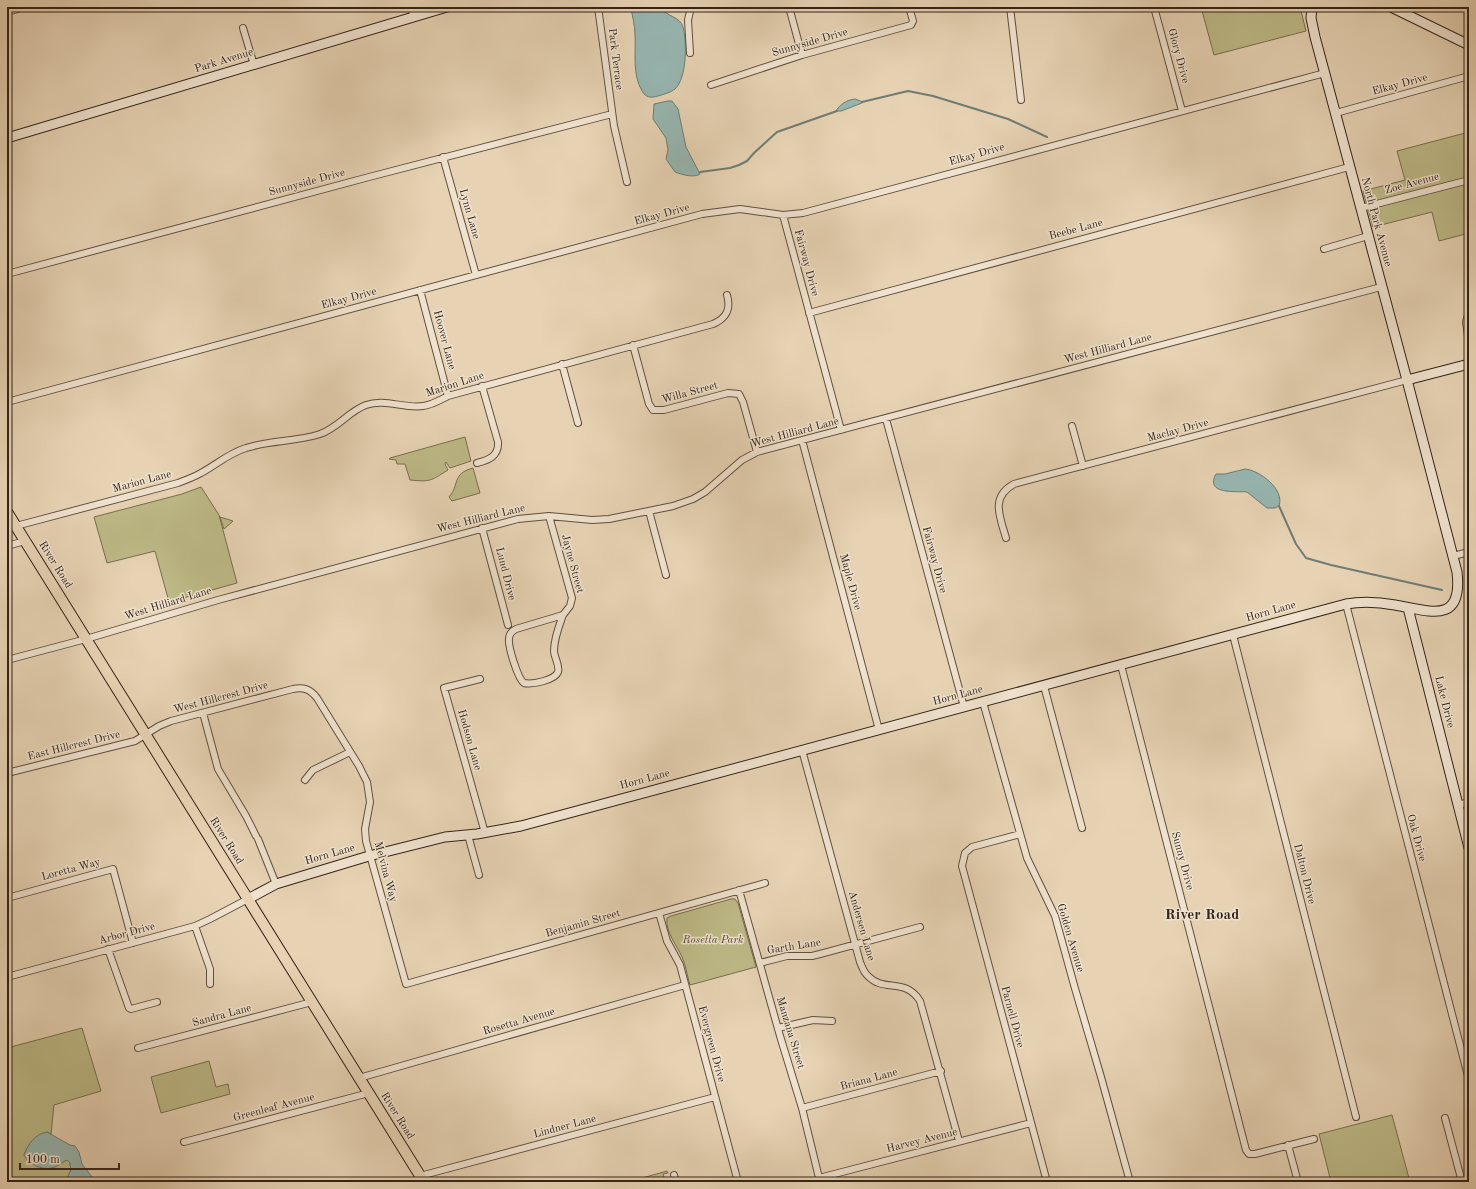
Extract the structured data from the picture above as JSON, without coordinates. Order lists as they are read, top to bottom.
{
  "streets": {
    "main road": ["River Road"],
    "street": [
      "Sunnyside Drive",
      "Glory Drive",
      "Park Terrace",
      "Park Avenue",
      "Elkay Drive",
      "Zoe Avenue",
      "Lynn Lane",
      "North Park Avenue",
      "Beebe Lane",
      "Fairway Drive",
      "Hoover Lane",
      "West Hilliard Lane",
      "Marion Lane",
      "Willa Street",
      "Maclay Drive",
      "Jayne Street",
      "Lund Drive",
      "Maple Drive",
      "Horn Lane",
      "West Hillcrest Drive",
      "Lake Drive",
      "Hodson Lane",
      "East Hillcrest Drive",
      "Oak Drive",
      "Sunny Drive",
      "Loretta Way",
      "Melvina Way",
      "Dalton Drive",
      "Benjamin Street",
      "Andersen Lane",
      "Arbor Drive",
      "Golden Avenue",
      "Garth Lane",
      "Sandra Lane",
      "Parnell Drive",
      "Rosetta Avenue",
      "Manzana Street",
      "Evergreen Drive",
      "Briana Lane",
      "Greenleaf Avenue",
      "Lindner Lane",
      "Harvey Avenue"
    ]
  },
  "crossings": [
    ["Sunnyside Drive", "Park Terrace"],
    ["Sunnyside Drive", "Lynn Lane"],
    ["Glory Drive", "Elkay Drive"],
    ["Elkay Drive", "Lynn Lane"],
    ["Elkay Drive", "North Park Avenue"],
    ["Elkay Drive", "Fairway Drive"],
    ["Elkay Drive", "Hoover Lane"],
    ["Zoe Avenue", "North Park Avenue"],
    ["North Park Avenue", "Beebe Lane"],
    ["North Park Avenue", "West Hilliard Lane"],
    ["North Park Avenue", "Maclay Drive"],
    ["North Park Avenue", "Horn Lane"],
    ["Beebe Lane", "Fairway Drive"],
    ["Fairway Drive", "West Hilliard Lane"],
    ["Fairway Drive", "Horn Lane"],
    ["Hoover Lane", "Marion Lane"],
    ["West Hilliard Lane", "Jayne Street"],
    ["West Hilliard Lane", "River Road"],
    ["West Hilliard Lane", "Lund Drive"],
    ["West Hilliard Lane", "Maple Drive"],
    ["Marion Lane", "Willa Street"],
    ["Marion Lane", "River Road"],
    ["Maclay Drive", "Horn Lane"],
    ["River Road", "Horn Lane"],
    ["River Road", "West Hillcrest Drive"],
    ["River Road", "East Hillcrest Drive"],
    ["River Road", "Arbor Drive"],
    ["River Road", "Sandra Lane"],
    ["River Road", "Rosetta Avenue"],
    ["River Road", "Greenleaf Avenue"],
    ["River Road", "Lindner Lane"],
    ["Maple Drive", "Horn Lane"],
    ["Horn Lane", "Lake Drive"],
    ["Horn Lane", "Hodson Lane"],
    ["Horn Lane", "Oak Drive"],
    ["Horn Lane", "Sunny Drive"],
    ["Horn Lane", "Melvina Way"],
    ["Horn Lane", "Dalton Drive"],
    ["Horn Lane", "Andersen Lane"],
    ["Horn Lane", "Arbor Drive"],
    ["Horn Lane", "Golden Avenue"],
    ["West Hillcrest Drive", "East Hillcrest Drive"],
    ["West Hillcrest Drive", "Melvina Way"],
    ["Loretta Way", "Arbor Drive"],
    ["Melvina Way", "Benjamin Street"],
    ["Benjamin Street", "Manzana Street"],
    ["Benjamin Street", "Evergreen Drive"],
    ["Andersen Lane", "Garth Lane"],
    ["Andersen Lane", "Briana Lane"],
    ["Andersen Lane", "Harvey Avenue"],
    ["Golden Avenue", "Parnell Drive"],
    ["Garth Lane", "Manzana Street"],
    ["Parnell Drive", "Harvey Avenue"],
    ["Rosetta Avenue", "Evergreen Drive"],
    ["Manzana Street", "Briana Lane"],
    ["Manzana Street", "Harvey Avenue"],
    ["Evergreen Drive", "Lindner Lane"]
  ],
  "districts": ["River Road"],
  "parks": ["Rosetta Park"],
  "scale_bar": "100 m"
}
